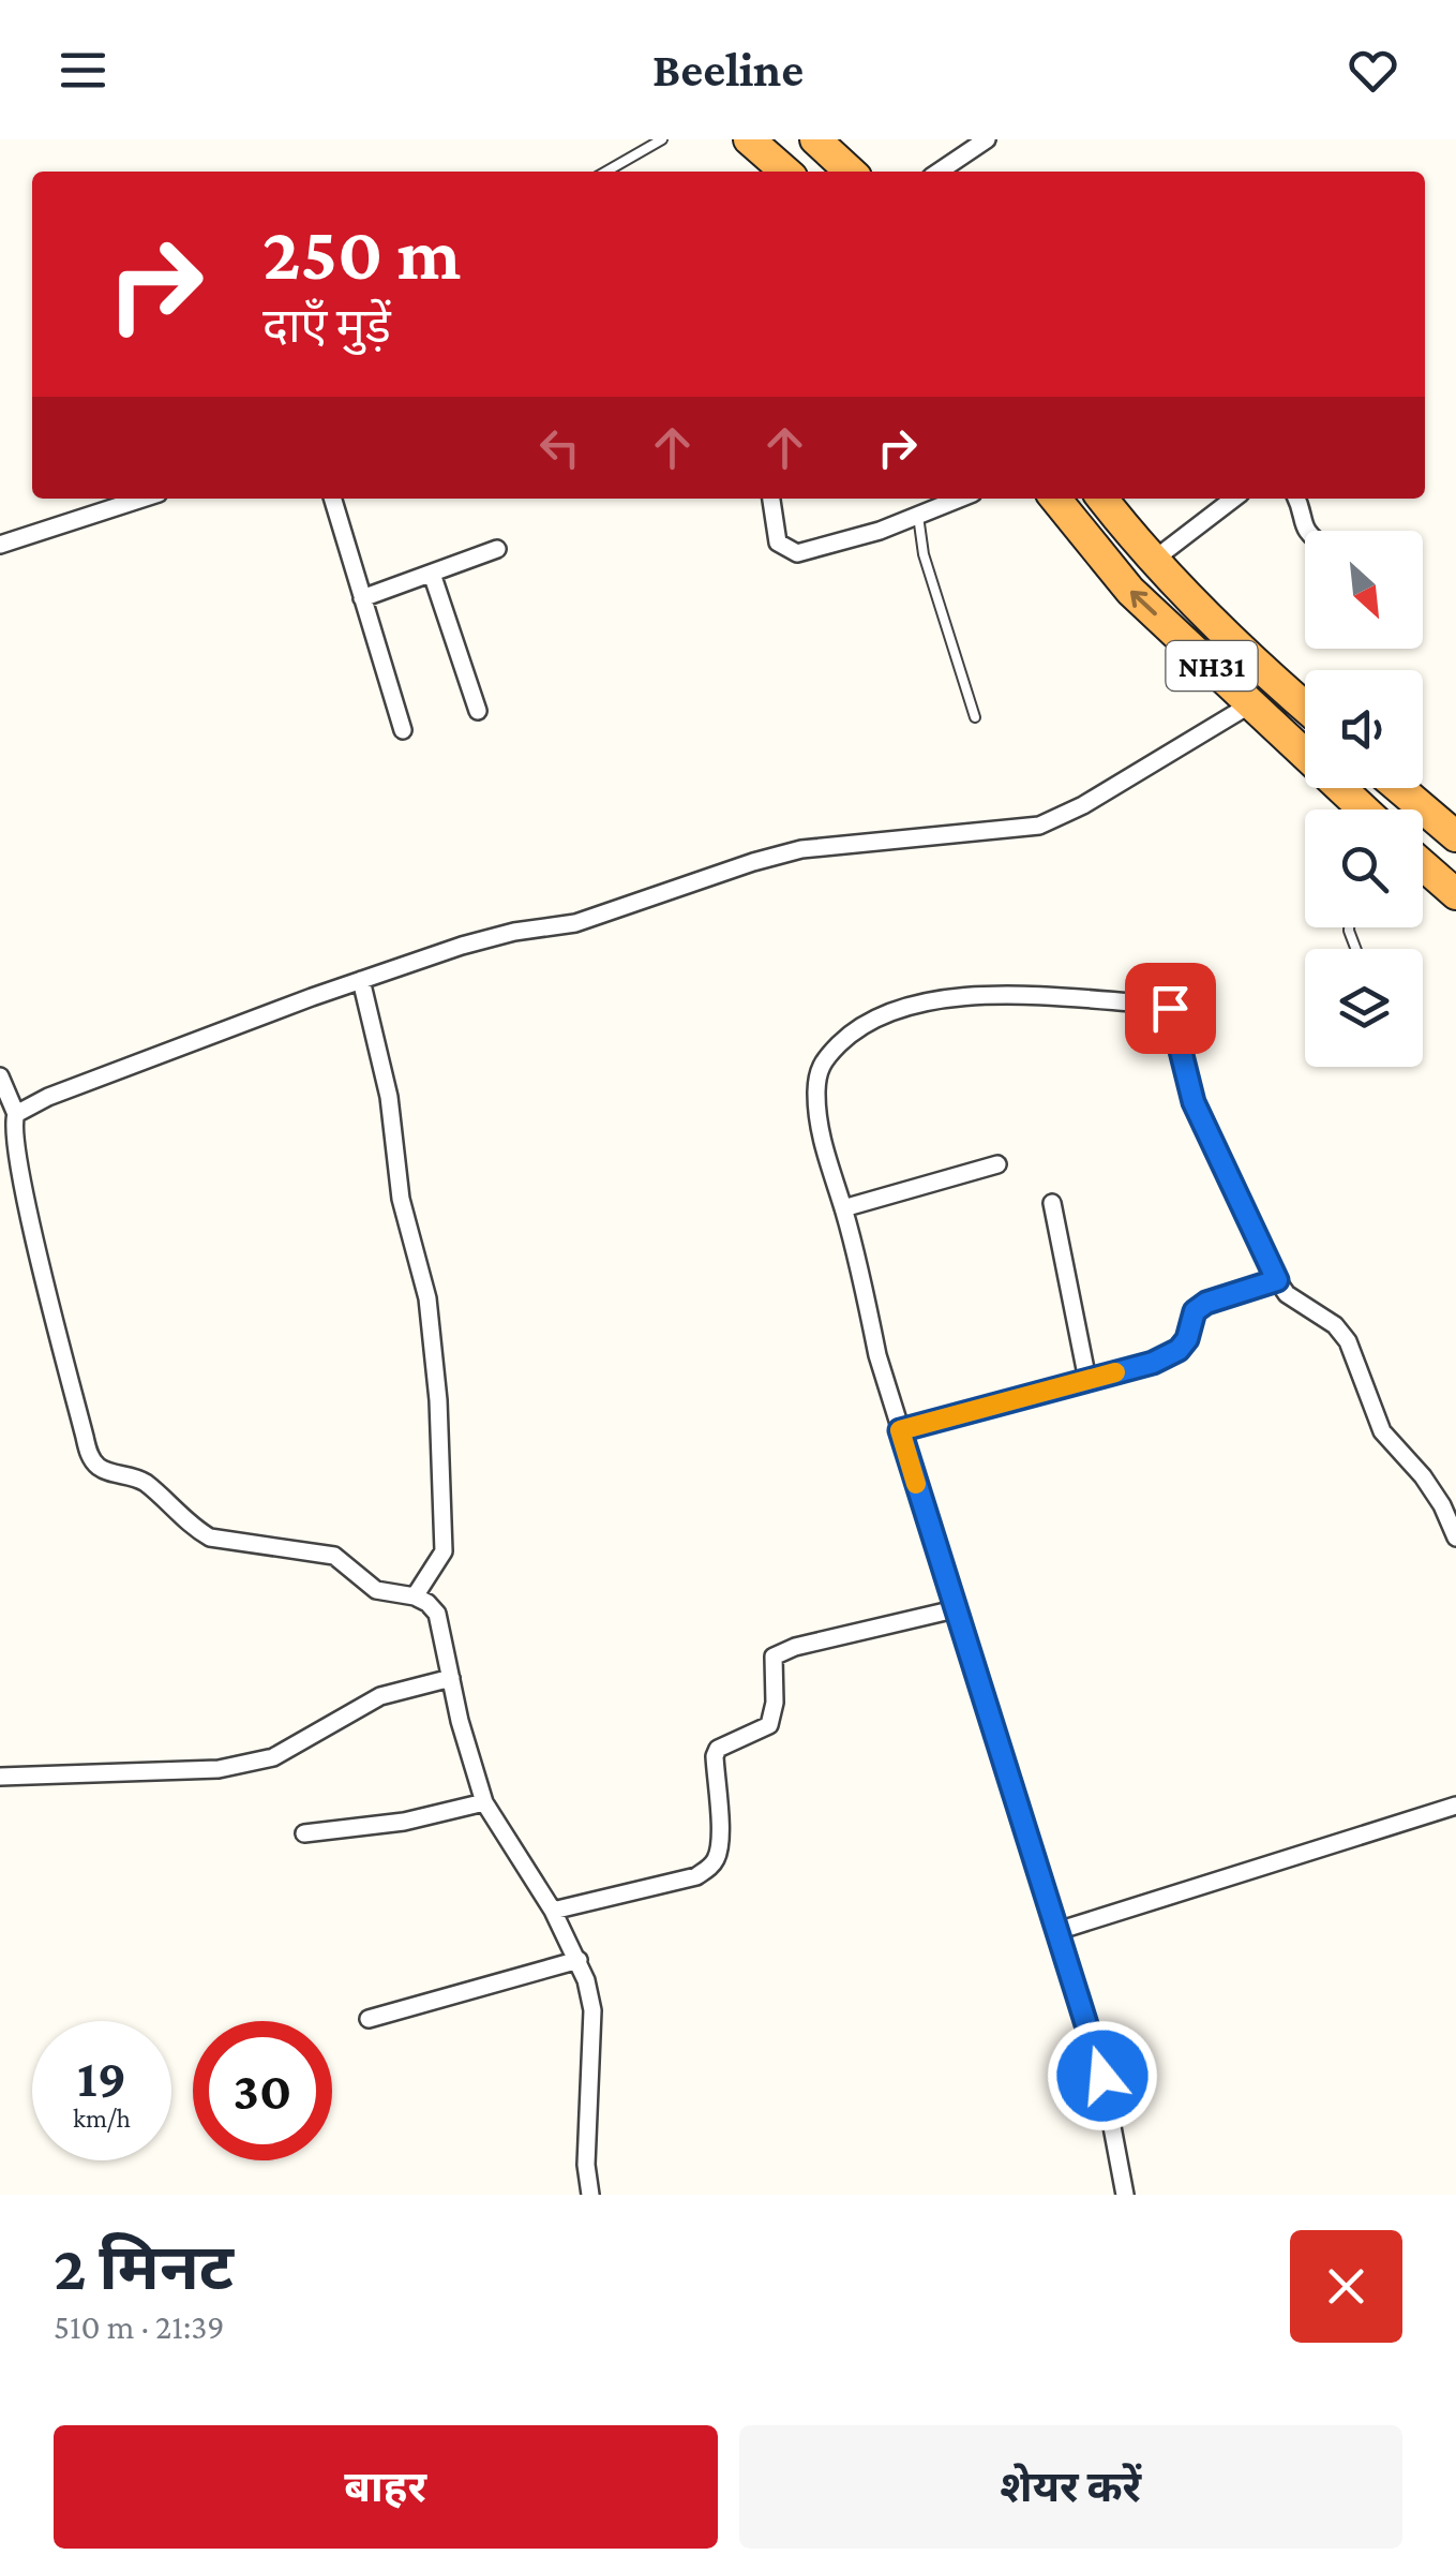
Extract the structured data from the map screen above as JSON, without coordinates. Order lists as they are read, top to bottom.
{
  "streets": {
    "highway": ["NH31"]
  },
  "north": "bottom right",
  "page": {
    "header": "Beeline",
    "turn": ["250 m", "दाएँ मुड़ें"],
    "speed": "19 km/h",
    "limit": "30",
    "heading": ["2 मिनट", "510 m · 21:39"],
    "buttons": ["बाहर", "शेयर करें"]
  }
}
